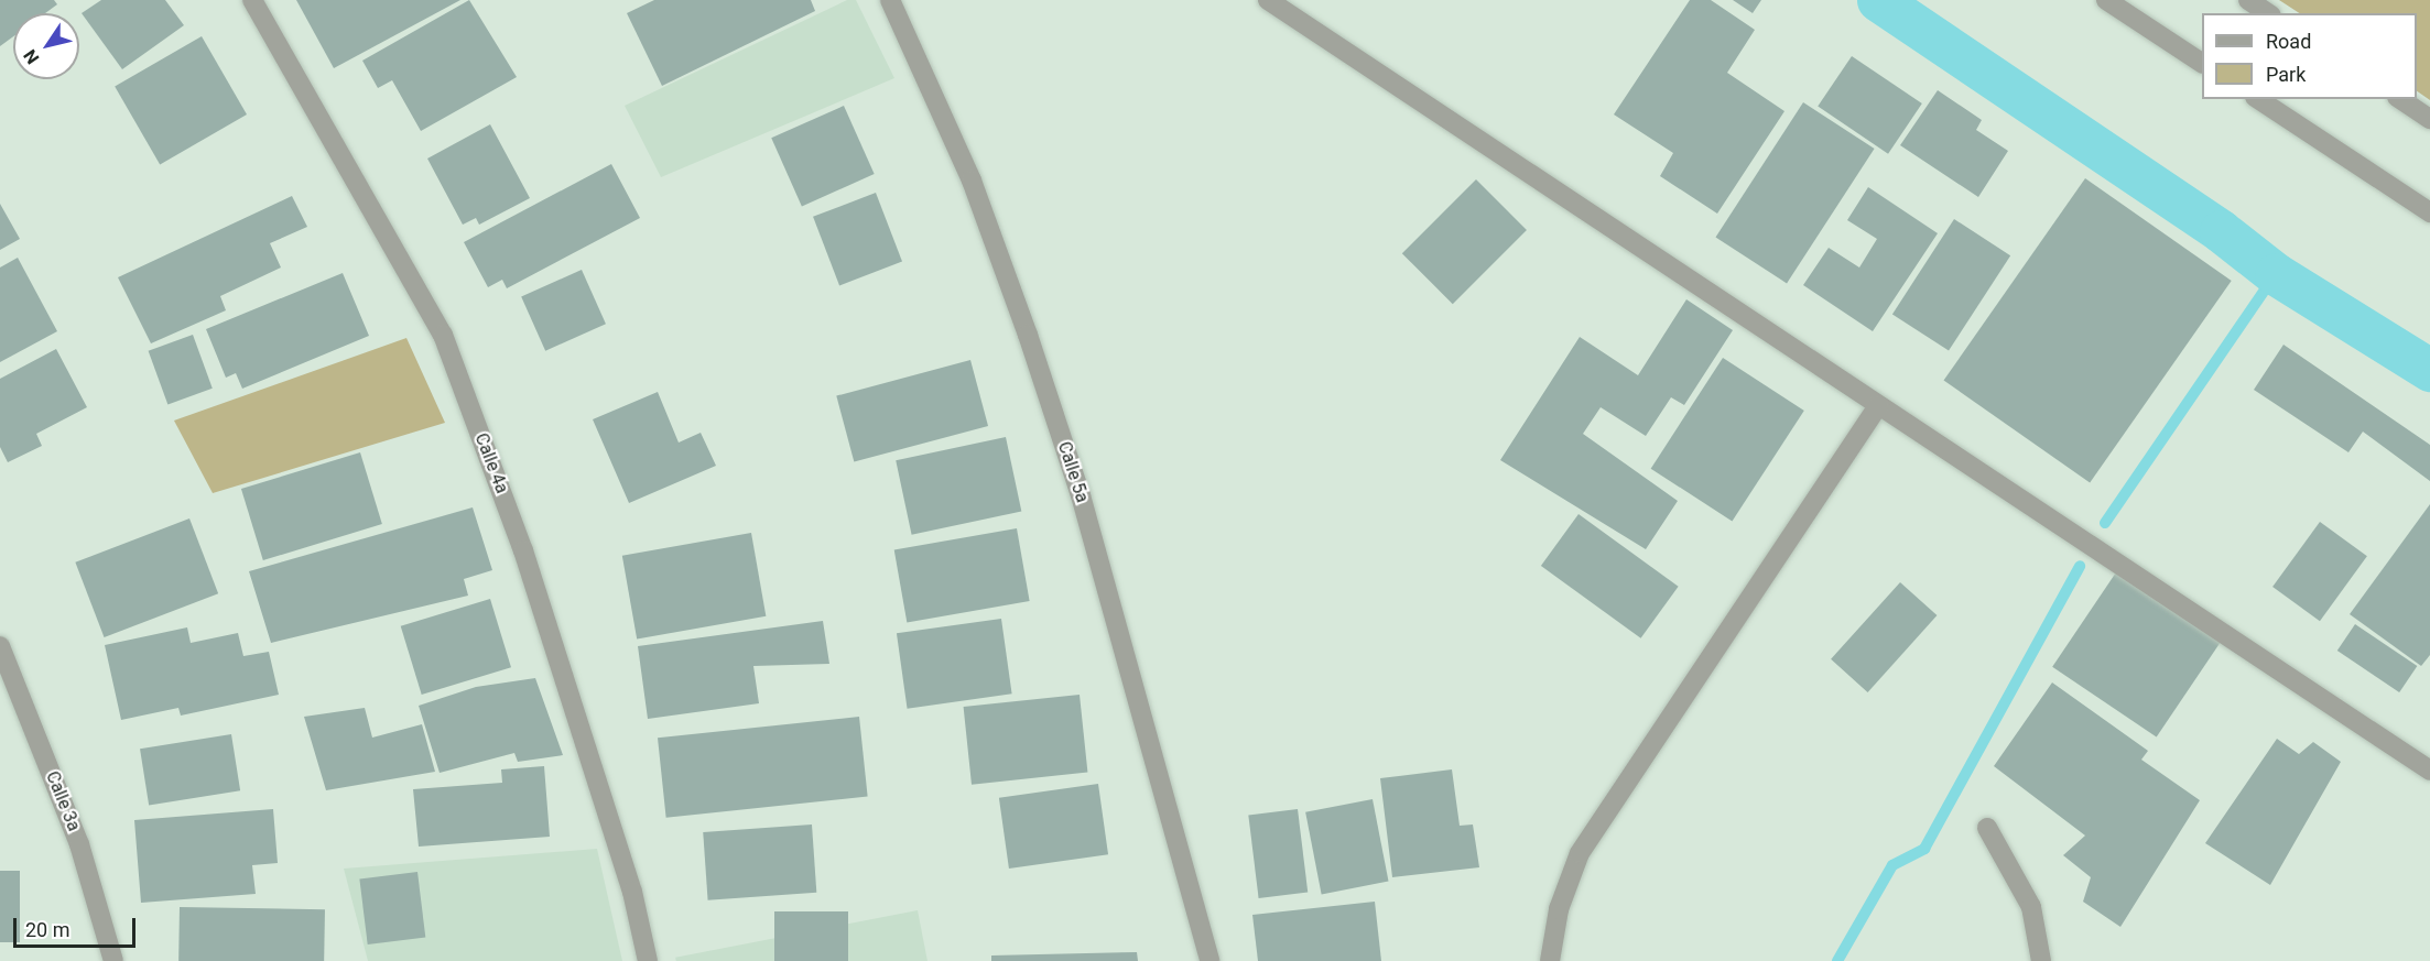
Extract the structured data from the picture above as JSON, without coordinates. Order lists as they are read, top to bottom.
{
  "streets": {
    "street": ["Calle 4a", "Calle 5a", "Calle 3a"]
  },
  "legend": ["Road", "Park"],
  "scale_bar": "20 m",
  "north": "bottom left"
}
